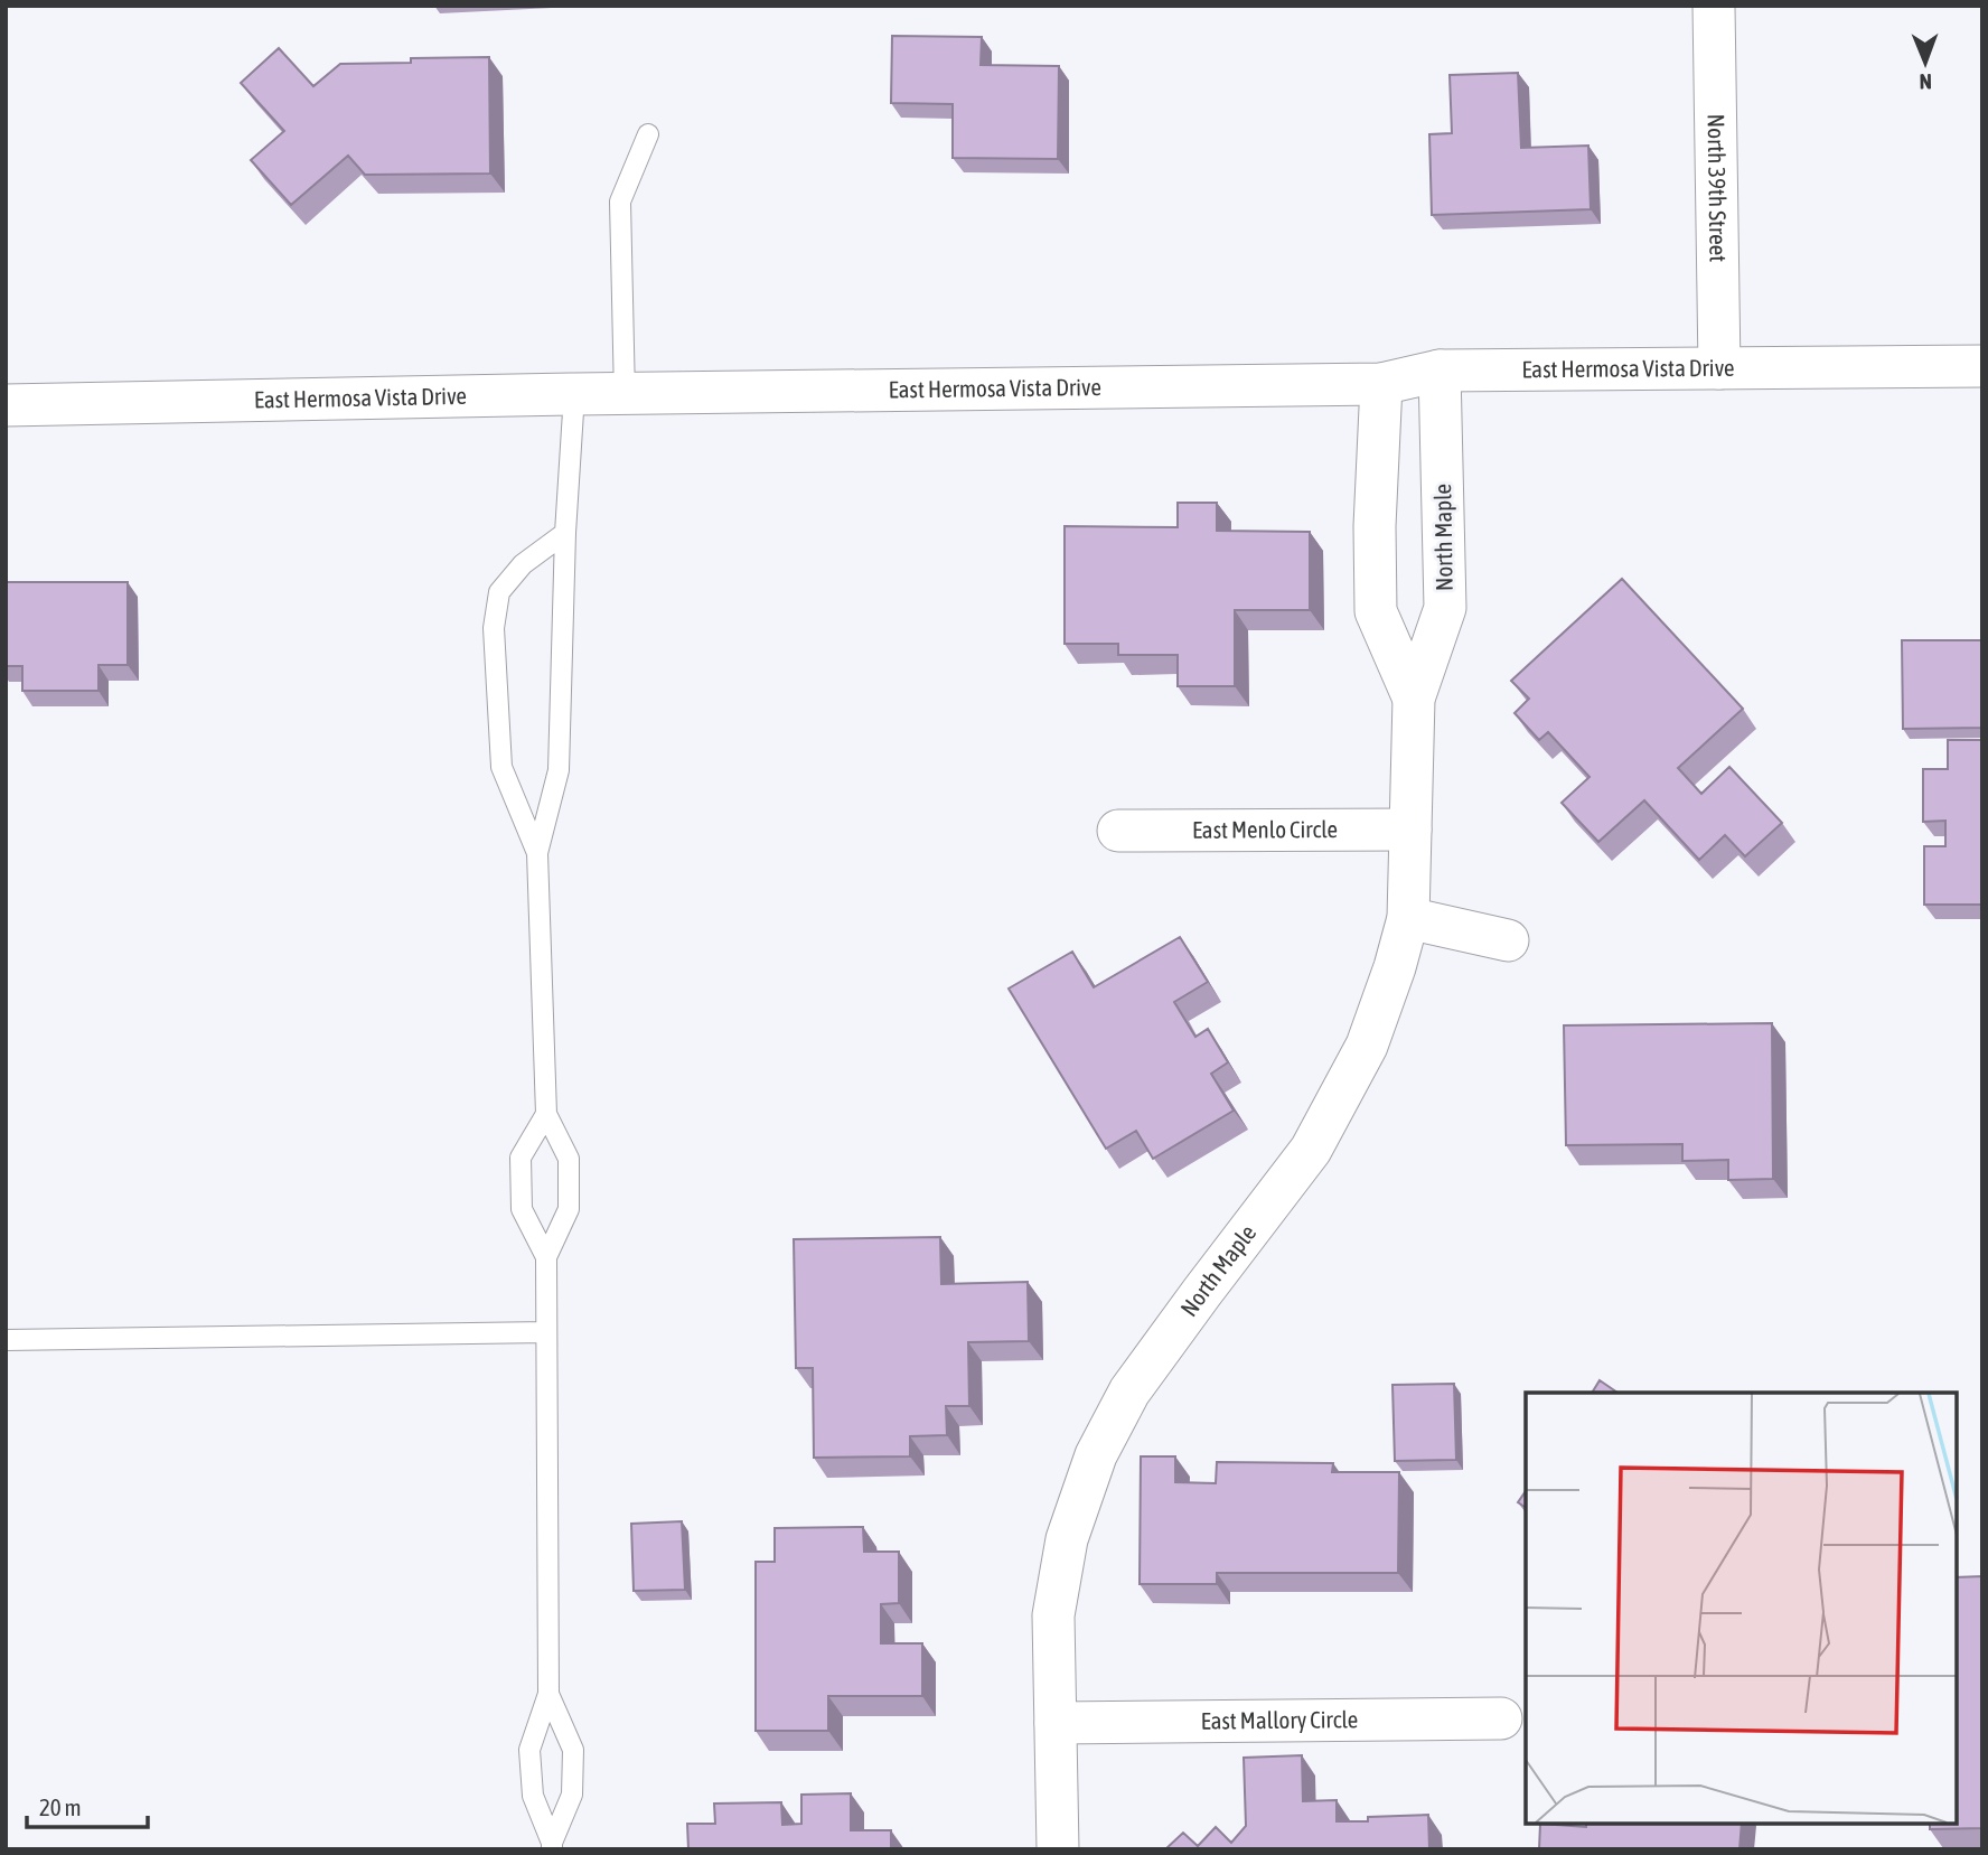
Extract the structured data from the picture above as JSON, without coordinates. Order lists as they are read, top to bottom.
{
  "streets": {
    "street": [
      "North 39th Street",
      "East Hermosa Vista Drive",
      "North Maple",
      "East Menlo Circle",
      "East Mallory Circle"
    ]
  },
  "crossings": [
    ["North 39th Street", "East Hermosa Vista Drive"],
    ["East Hermosa Vista Drive", "North Maple"],
    ["North Maple", "East Menlo Circle"],
    ["North Maple", "East Mallory Circle"]
  ],
  "scale_bar": "20 m",
  "north": "bottom"
}
